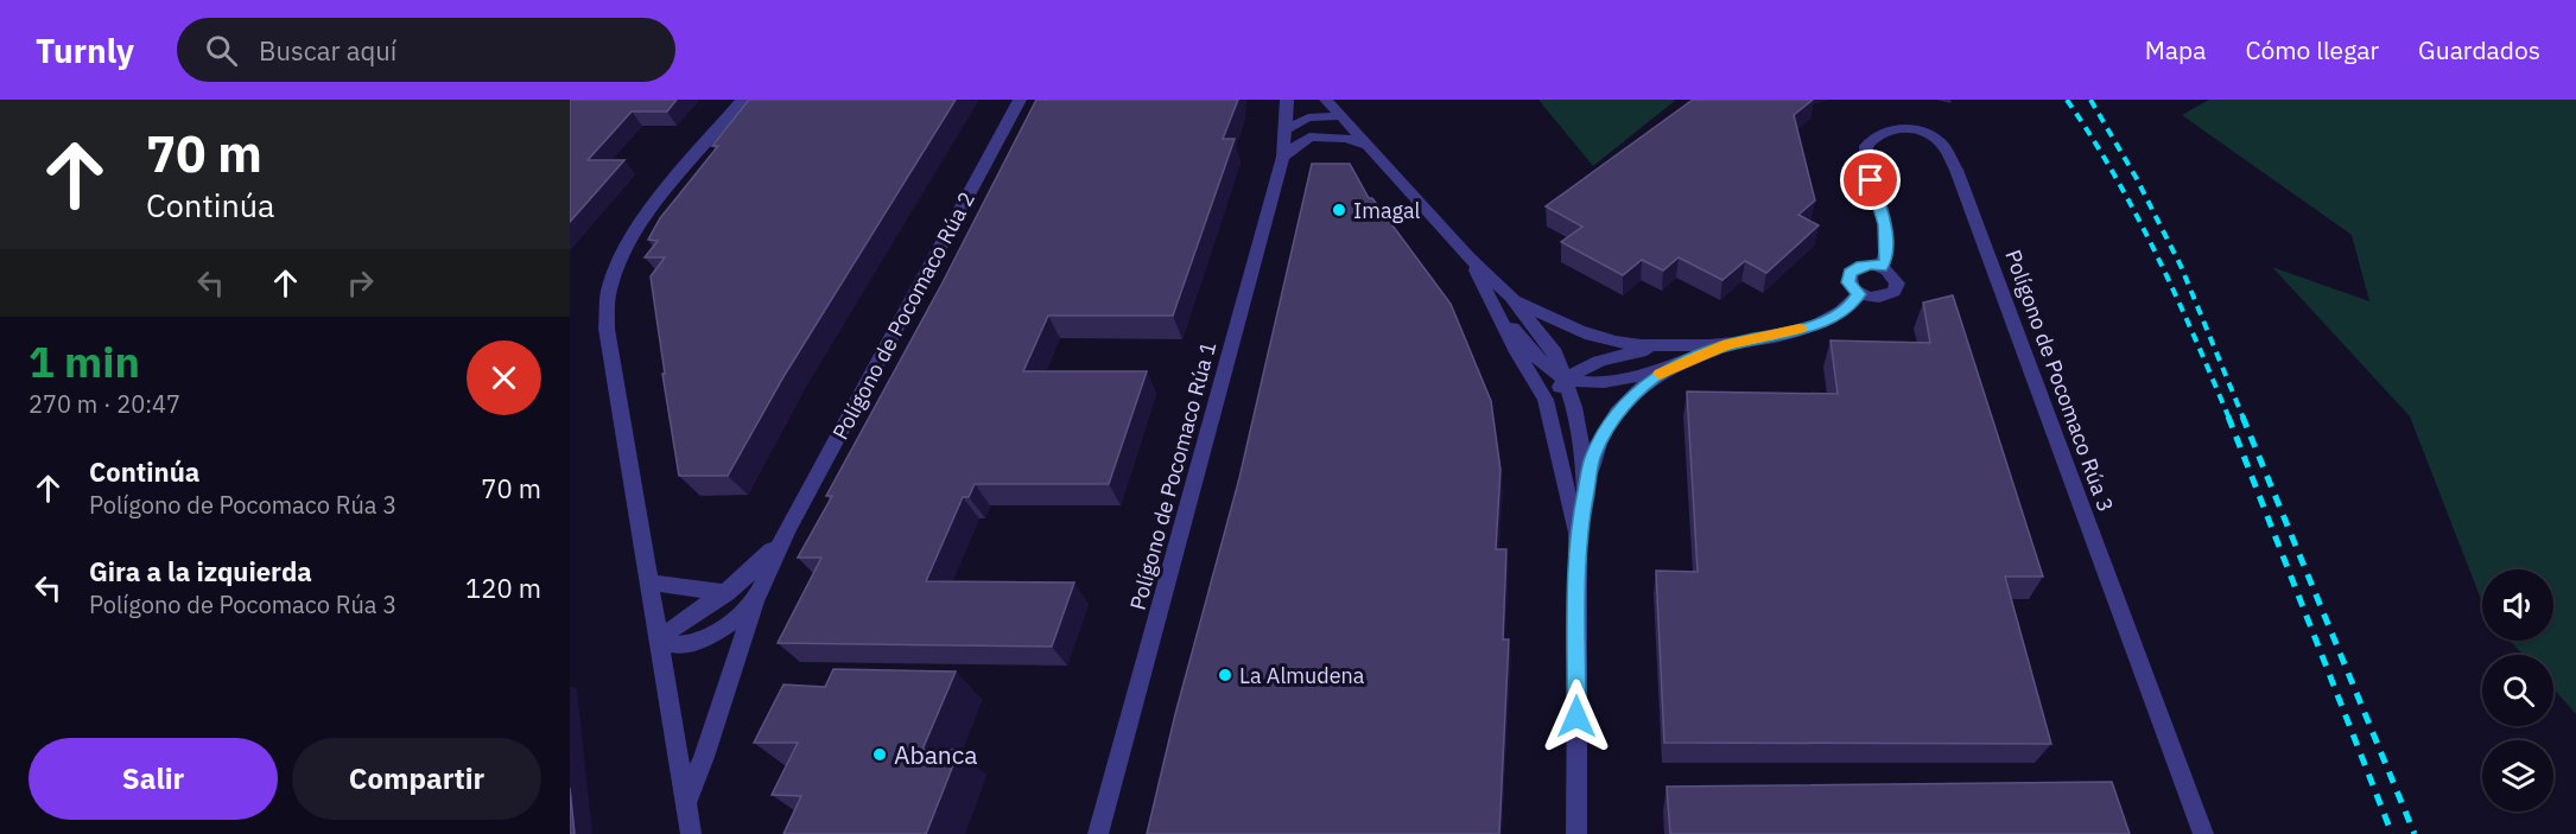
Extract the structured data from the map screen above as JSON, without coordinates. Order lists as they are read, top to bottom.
{
  "streets": {
    "street": ["Polígono de Pocomaco Rúa 2", "Polígono de Pocomaco Rúa 3", "Polígono de Pocomaco Rúa 1"]
  },
  "places": ["Imagal", "La Almudena", "Abanca"],
  "page": {
    "header": "Turnly",
    "search": "Buscar aquí",
    "nav": ["Mapa", "Cómo llegar", "Guardados"],
    "turn": ["70 m", "Continúa"],
    "heading": ["1 min", "270 m · 20:47"],
    "list": [
      {
        "name": "Continúa",
        "note": "Polígono de Pocomaco Rúa 3",
        "value": "70 m"
      },
      {
        "name": "Gira a la izquierda",
        "note": "Polígono de Pocomaco Rúa 3",
        "value": "120 m"
      }
    ],
    "buttons": ["Salir", "Compartir"]
  }
}
